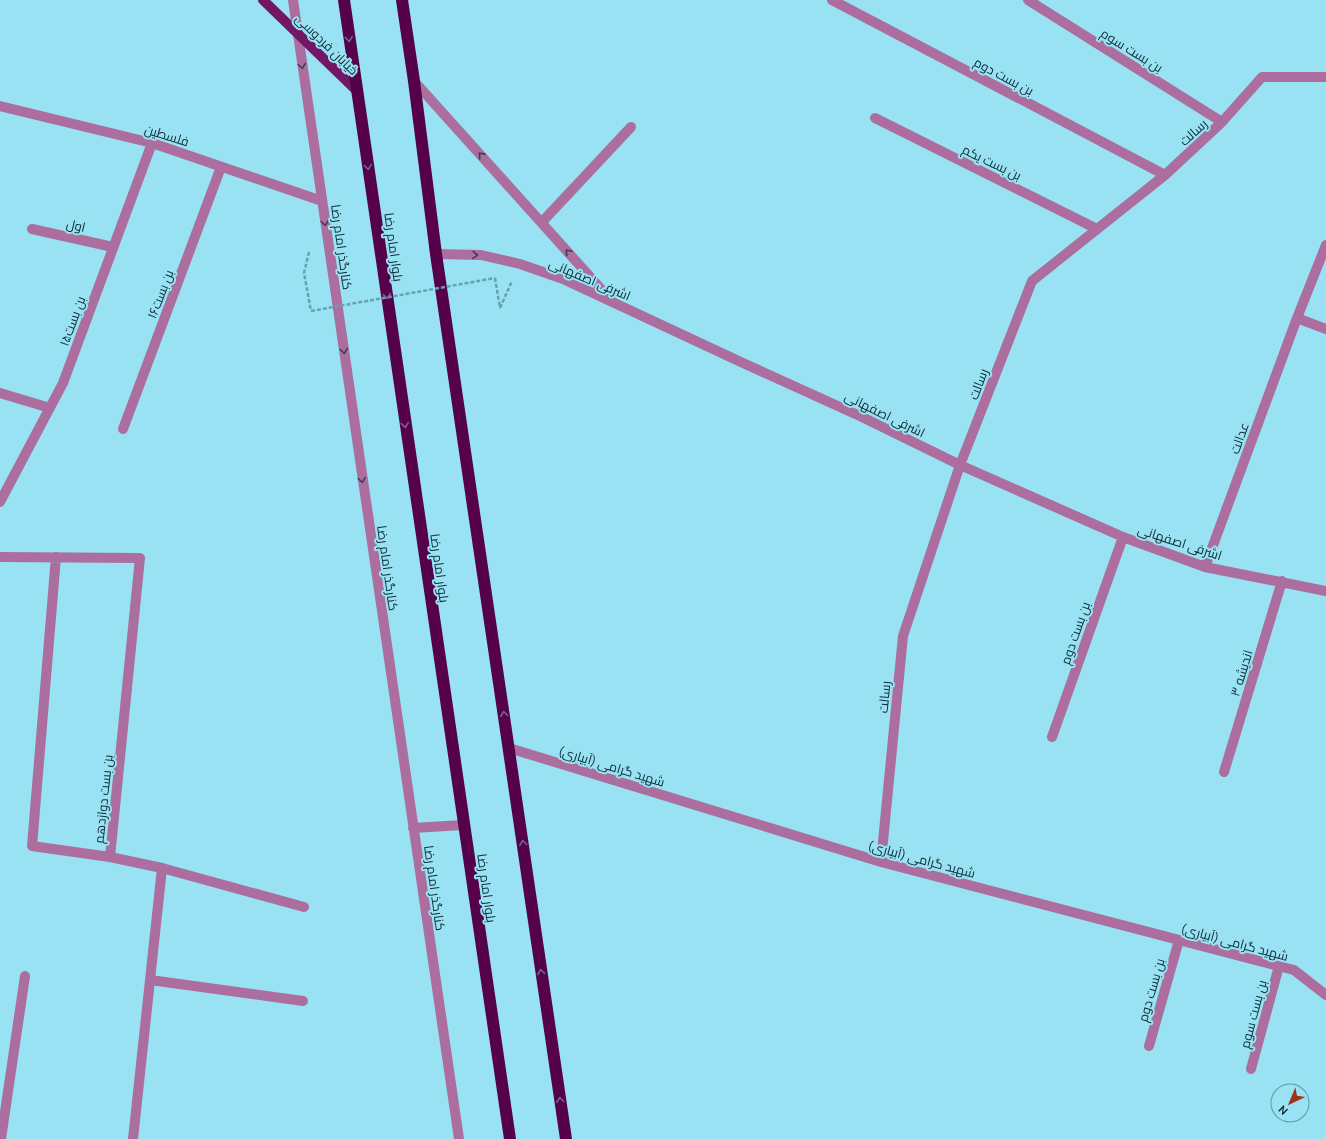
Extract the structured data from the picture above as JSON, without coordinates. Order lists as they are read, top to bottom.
{
  "streets": {
    "highway": ["بلوار امام رضا"],
    "main road": ["خیابان فردوسی"],
    "street": [
      "بن بست سوم",
      "بن بست دوم",
      "رسالت",
      "فلسطین",
      "بن بست یکم",
      "اول",
      "کنارگذر امام رضا",
      "اشرفی اصفهانی",
      "بن بست۱۶",
      "بن بست۱۵",
      "عدالت",
      "اندیشه ۳",
      "شهید گرامی (آبیاری)",
      "بن بست دوازدهم"
    ]
  },
  "crossings": [
    ["خیابان فردوسی", "کنارگذر امام رضا"],
    ["خیابان فردوسی", "بلوار امام رضا"],
    ["بن بست سوم", "رسالت"],
    ["بن بست سوم", "شهید گرامی (آبیاری)"],
    ["بن بست دوم", "رسالت"],
    ["بن بست دوم", "اشرفی اصفهانی"],
    ["بن بست دوم", "شهید گرامی (آبیاری)"],
    ["رسالت", "بن بست یکم"],
    ["رسالت", "اشرفی اصفهانی"],
    ["رسالت", "شهید گرامی (آبیاری)"],
    ["فلسطین", "کنارگذر امام رضا"],
    ["فلسطین", "بن بست۱۶"],
    ["فلسطین", "بن بست۱۵"],
    ["اول", "بن بست۱۵"],
    ["اشرفی اصفهانی", "عدالت"],
    ["اشرفی اصفهانی", "اندیشه ۳"]
  ],
  "one_way": ["کنارگذر امام رضا"],
  "north": "bottom left"
}
